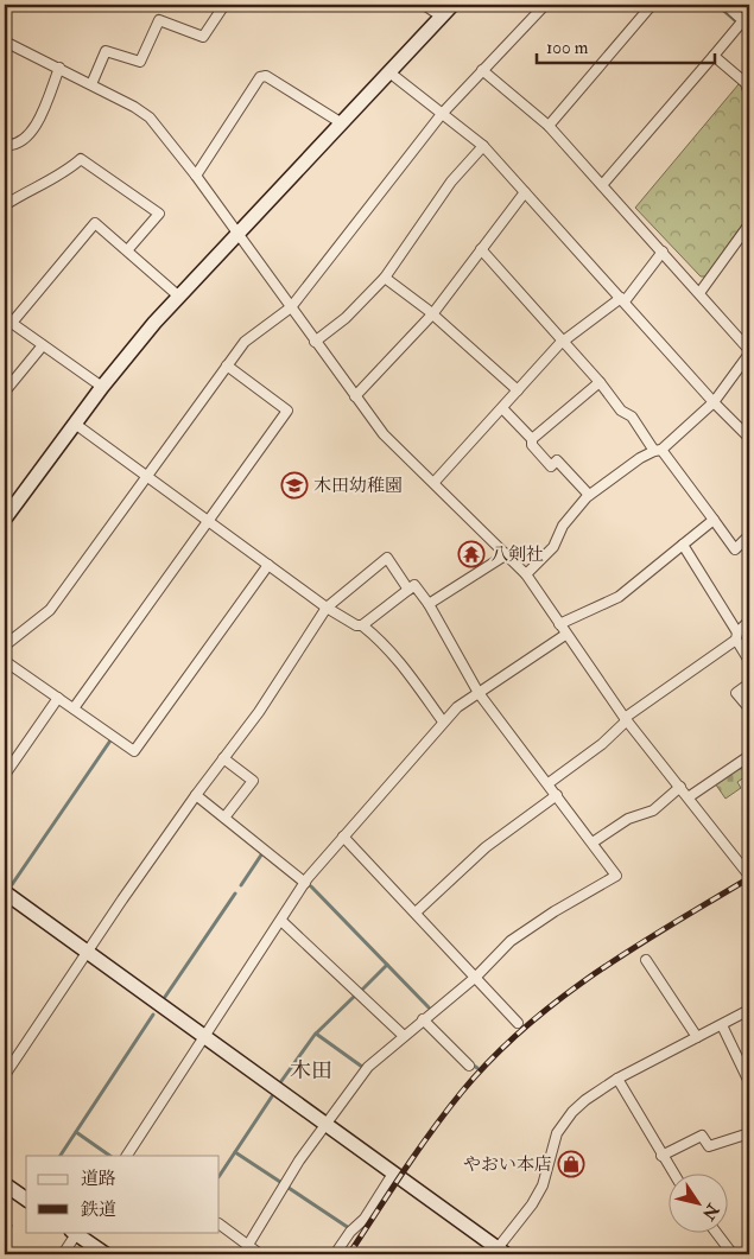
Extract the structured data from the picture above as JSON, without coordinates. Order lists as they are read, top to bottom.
{
  "districts": ["木田"],
  "places": {
    "school or university": ["木田幼稚園"],
    "temple": ["八剣社"],
    "shop": ["やおい本店"]
  },
  "legend": ["道路", "鉄道"],
  "scale_bar": "100 m",
  "north": "bottom right"
}
